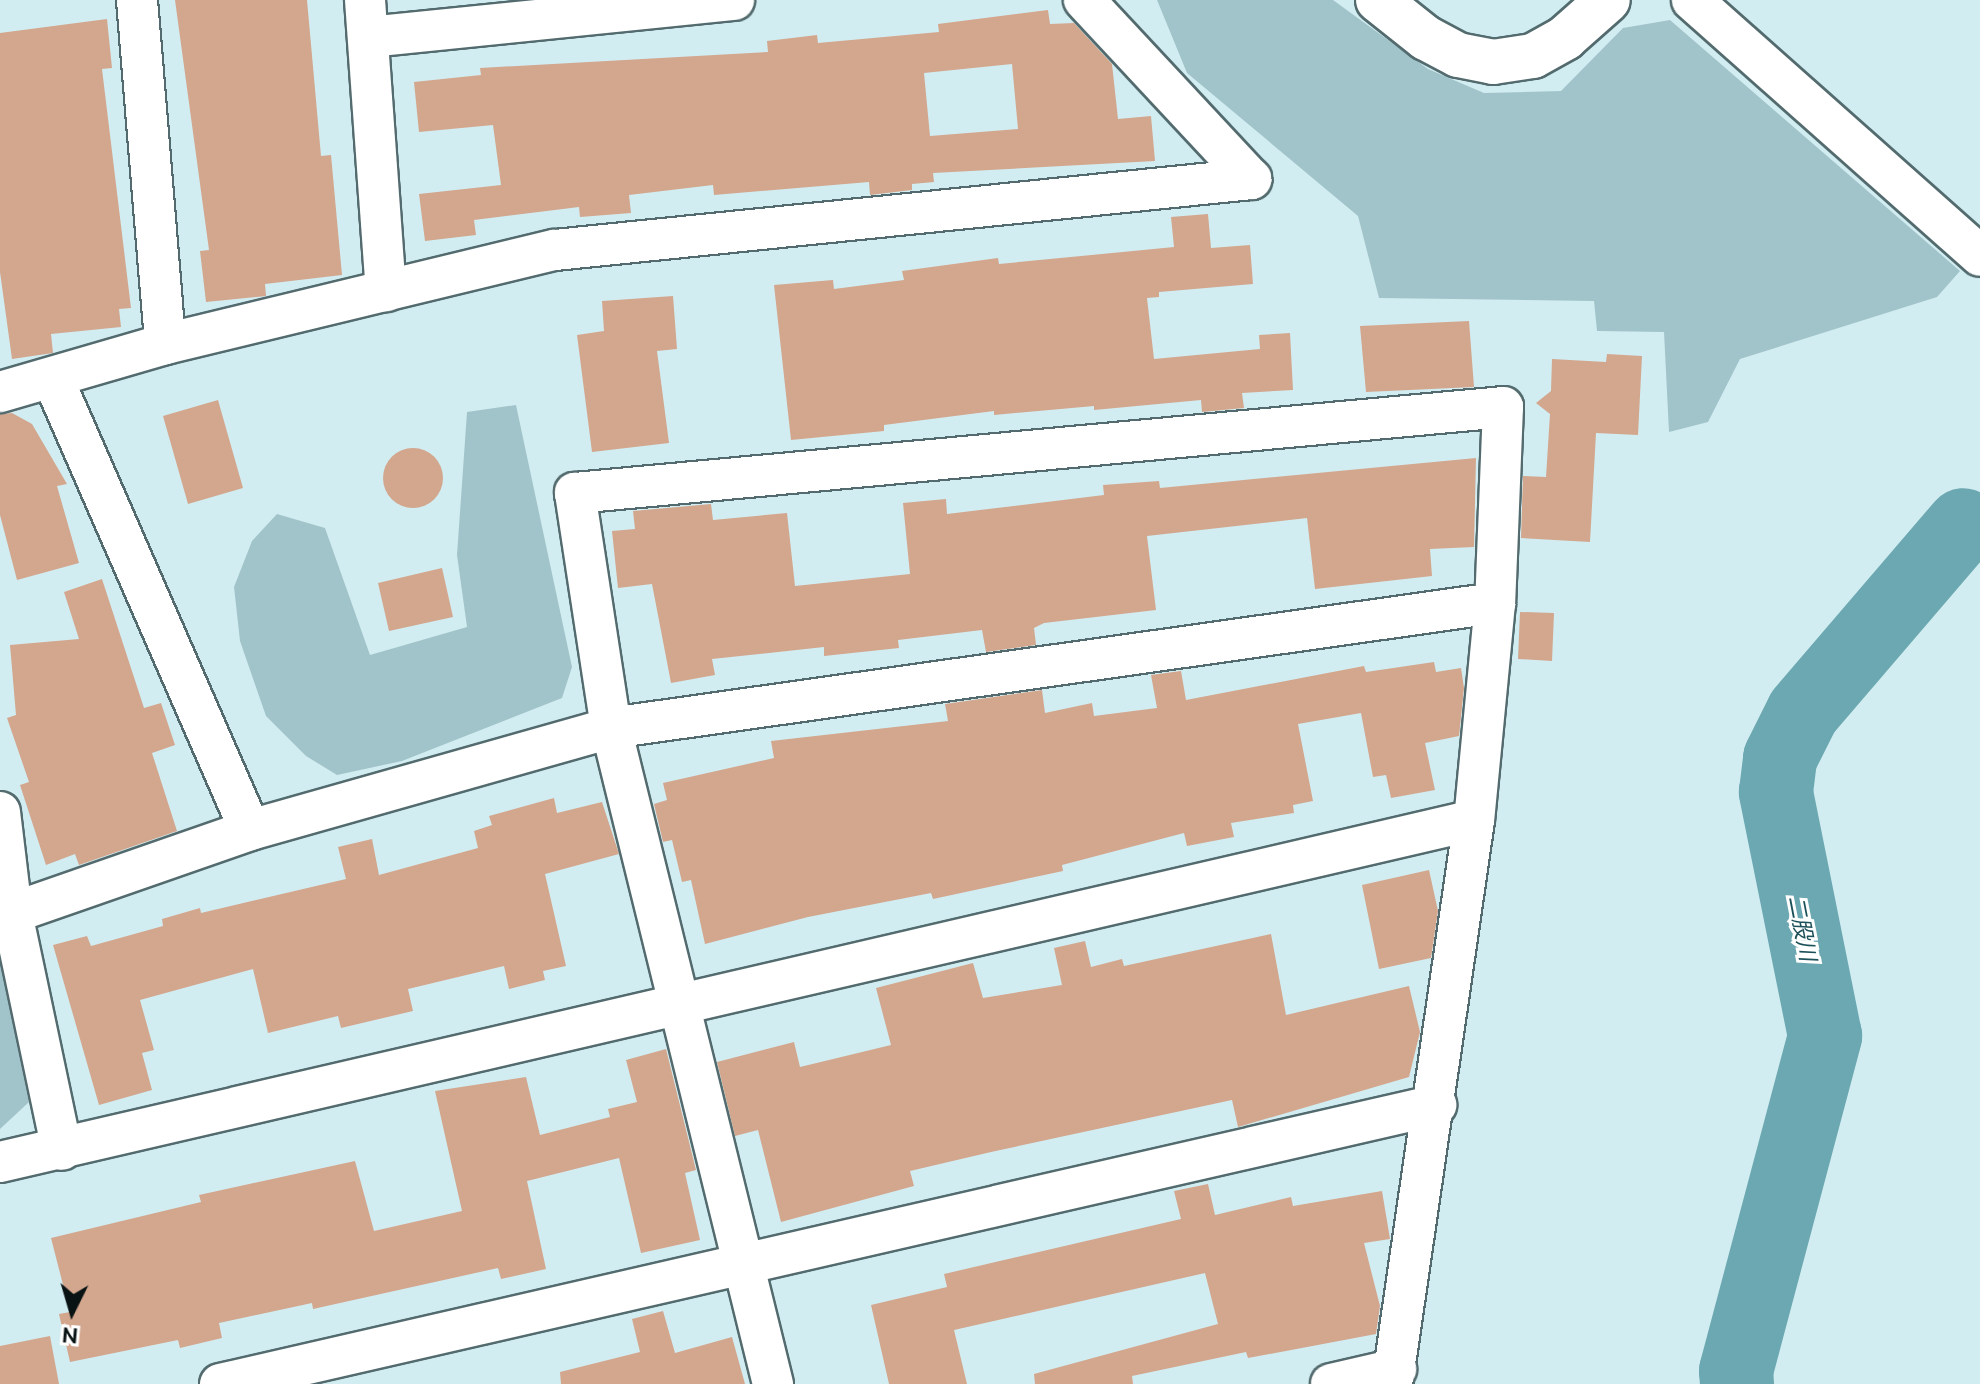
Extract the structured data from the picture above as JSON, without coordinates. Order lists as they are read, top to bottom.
{
  "water": ["二股川"],
  "north": "bottom"
}
